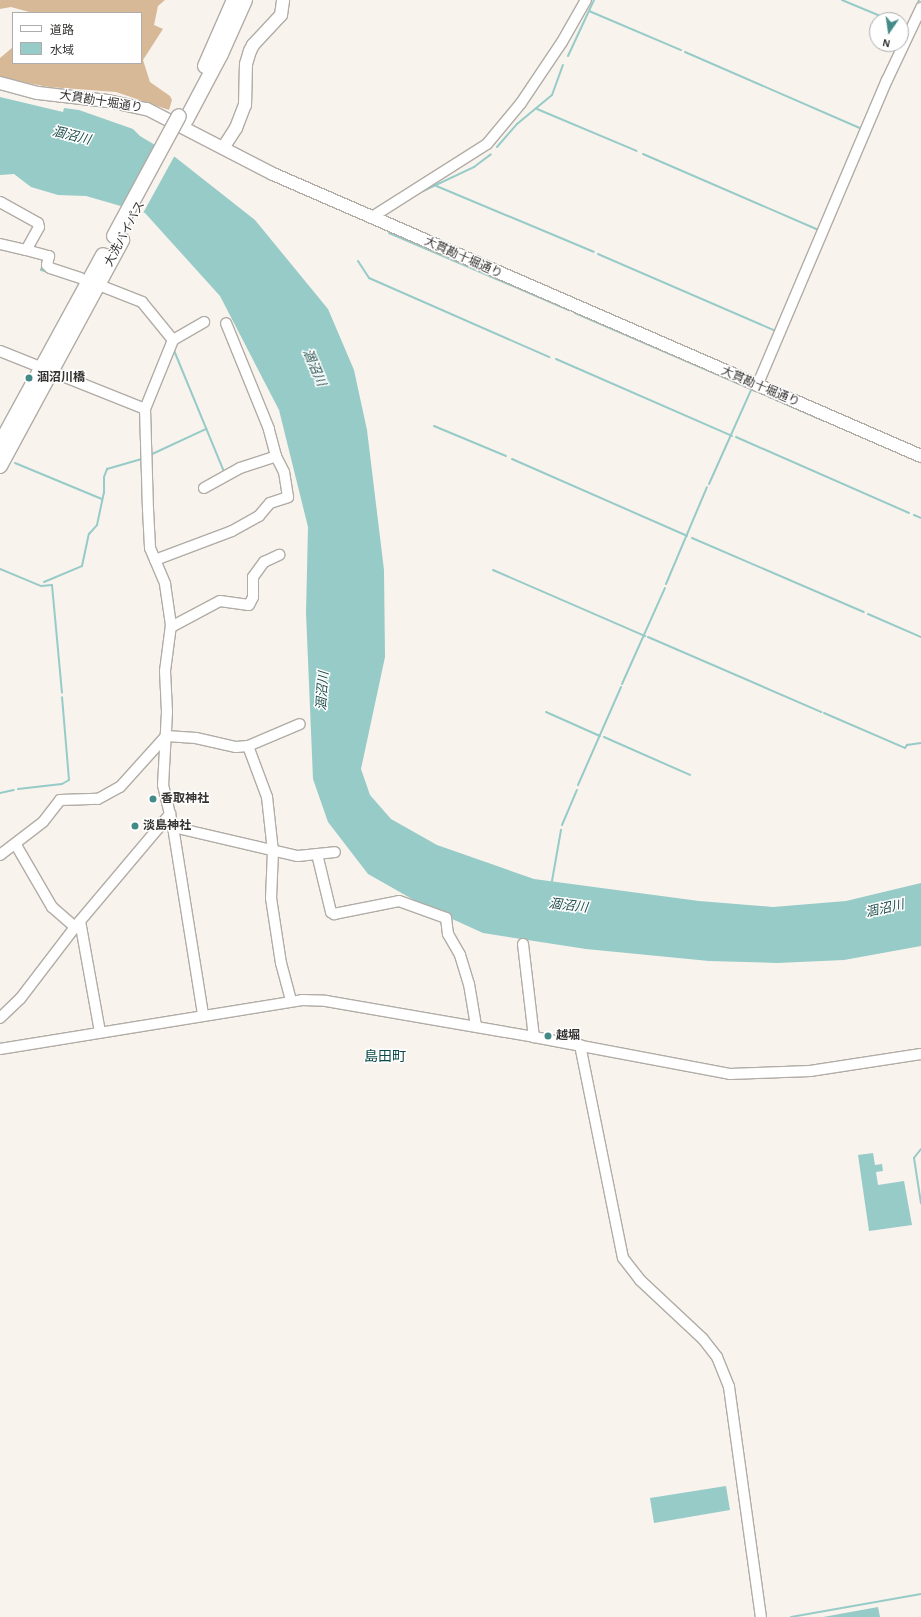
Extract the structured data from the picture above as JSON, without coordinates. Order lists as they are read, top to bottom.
{
  "streets": {
    "highway": ["大洗バイパス"],
    "main road": ["大貫勘十堀通り"]
  },
  "districts": ["島田町"],
  "water": ["涸沼川"],
  "places": [
    "涸沼川橋",
    "香取神社",
    "淡島神社",
    "越堀"
  ],
  "legend": ["道路", "水域"],
  "north": "bottom"
}
